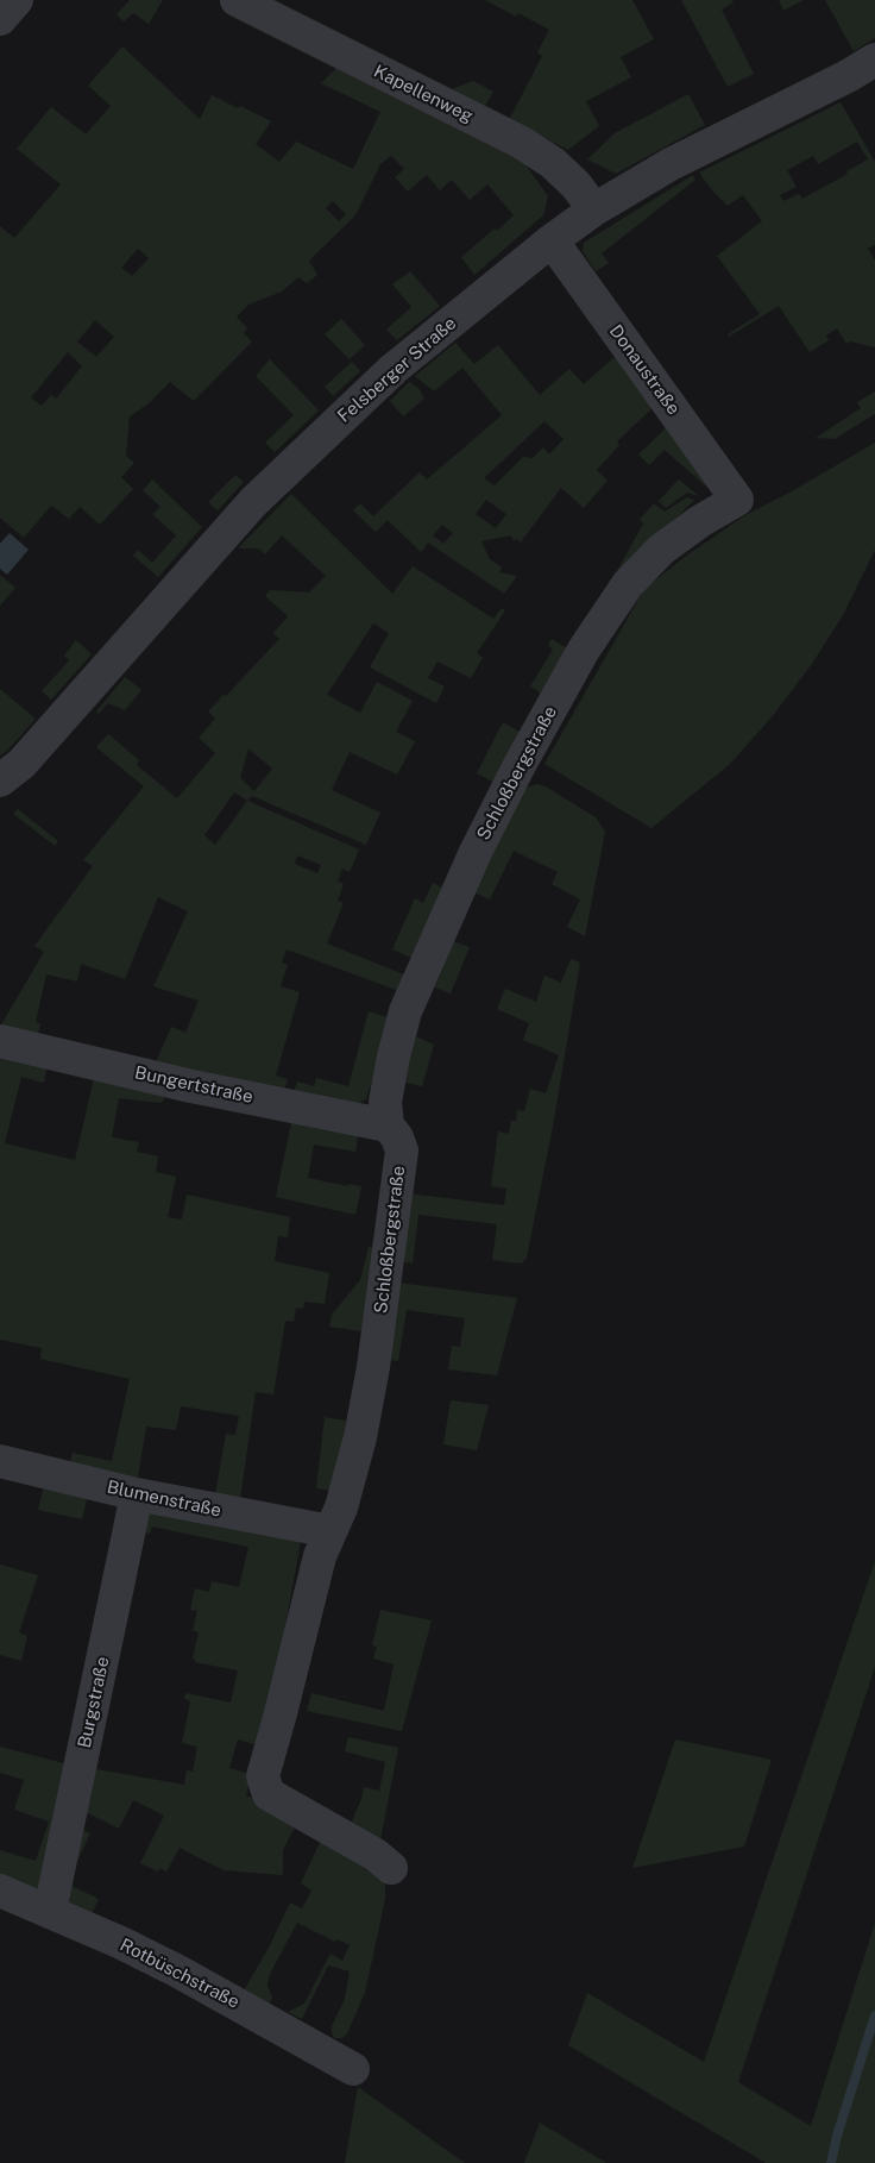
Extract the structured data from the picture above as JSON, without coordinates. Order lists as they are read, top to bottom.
{
  "streets": {
    "street": [
      "Kapellenweg",
      "Felsberger Straße",
      "Donaustraße",
      "Schloßbergstraße",
      "Bungertstraße",
      "Blumenstraße",
      "Burgstraße",
      "Rotbüschstraße"
    ]
  },
  "crossings": [
    ["Kapellenweg", "Felsberger Straße"],
    ["Felsberger Straße", "Donaustraße"],
    ["Donaustraße", "Schloßbergstraße"],
    ["Schloßbergstraße", "Bungertstraße"],
    ["Schloßbergstraße", "Blumenstraße"],
    ["Blumenstraße", "Burgstraße"],
    ["Burgstraße", "Rotbüschstraße"]
  ]
}
